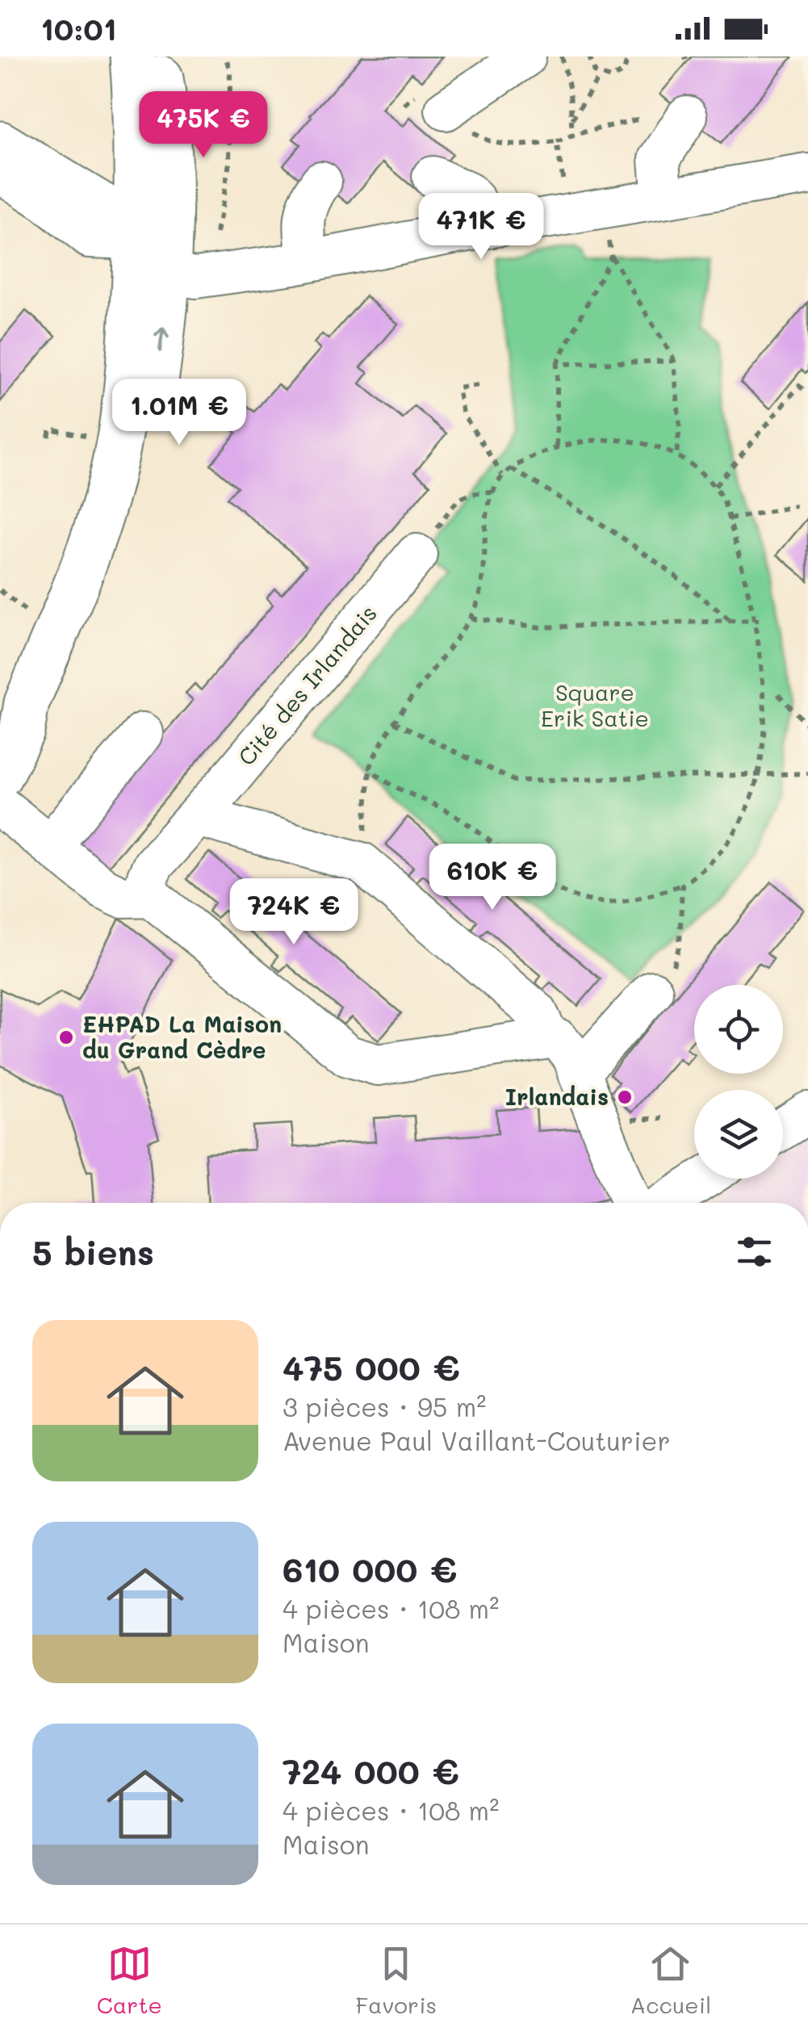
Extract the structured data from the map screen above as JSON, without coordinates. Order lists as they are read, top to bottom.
{
  "streets": {
    "street": ["Cité des Irlandais"]
  },
  "parks": ["Square Erik Satie"],
  "places": ["EHPAD La Maison du Grand Cèdre", "Irlandais"],
  "page": {
    "status": "10:01",
    "price": [
      "475K €",
      "471K €",
      "1.01M €",
      "610K €",
      "724K €"
    ],
    "heading": "5 biens",
    "list": [
      {
        "name": "475 000 €",
        "note": "3 pièces · 95 m² · Avenue Paul Vaillant-Couturier"
      },
      {
        "name": "610 000 €",
        "note": "4 pièces · 108 m² · Maison"
      },
      {
        "name": "724 000 €",
        "note": "4 pièces · 108 m² · Maison"
      }
    ],
    "tabs": ["Carte", "Favoris", "Accueil"]
  }
}
